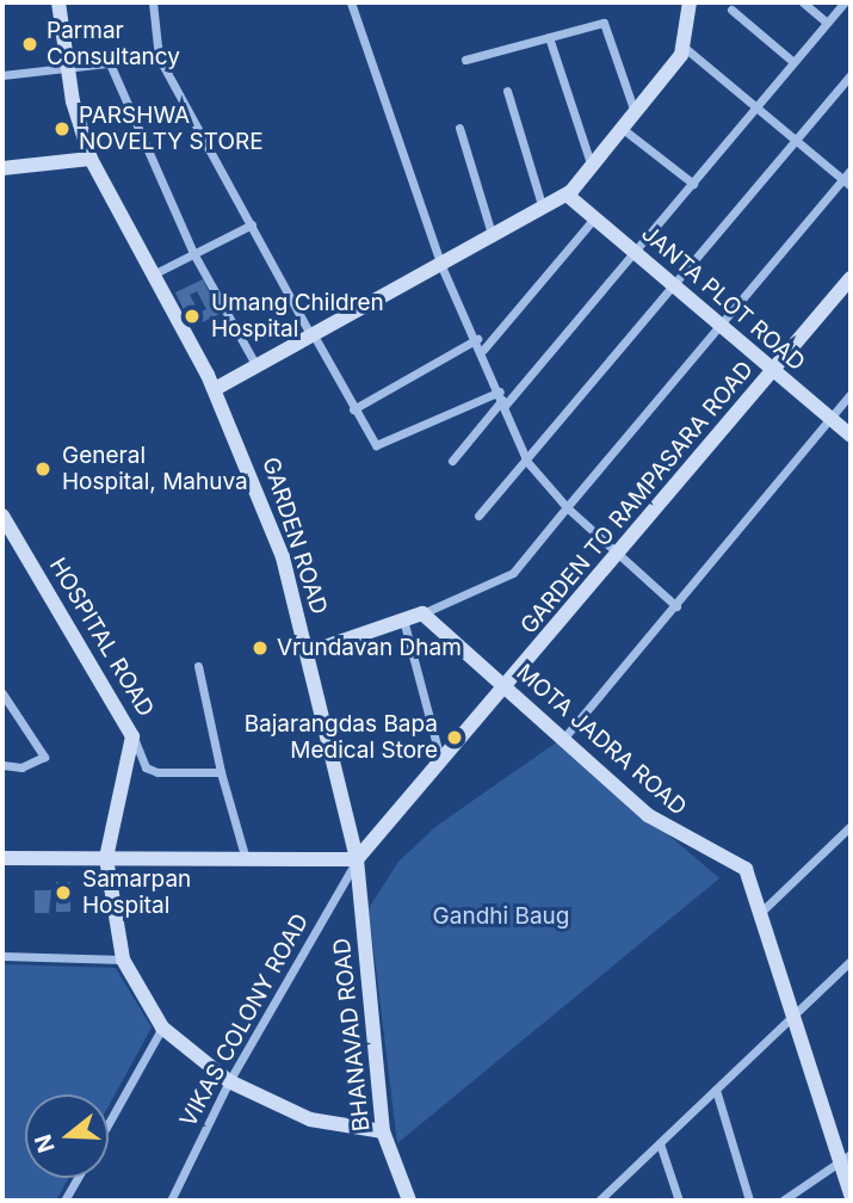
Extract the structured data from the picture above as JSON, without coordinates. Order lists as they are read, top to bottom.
{
  "streets": {
    "main road": [
      "JANTA PLOT ROAD",
      "GARDEN TO RAMPASARA ROAD",
      "GARDEN ROAD",
      "HOSPITAL ROAD",
      "MOTA JADRA ROAD",
      "BHANAVAD ROAD"
    ],
    "street": ["VIKAS COLONY ROAD"]
  },
  "crossings": [
    ["JANTA PLOT ROAD", "GARDEN TO RAMPASARA ROAD"],
    ["GARDEN TO RAMPASARA ROAD", "GARDEN ROAD"],
    ["GARDEN TO RAMPASARA ROAD", "MOTA JADRA ROAD"],
    ["GARDEN TO RAMPASARA ROAD", "VIKAS COLONY ROAD"],
    ["GARDEN TO RAMPASARA ROAD", "BHANAVAD ROAD"],
    ["GARDEN ROAD", "VIKAS COLONY ROAD"],
    ["GARDEN ROAD", "BHANAVAD ROAD"],
    ["HOSPITAL ROAD", "VIKAS COLONY ROAD"],
    ["HOSPITAL ROAD", "BHANAVAD ROAD"],
    ["VIKAS COLONY ROAD", "BHANAVAD ROAD"]
  ],
  "parks": ["Gandhi Baug"],
  "places": [
    "Parmar Consultancy",
    "PARSHWA NOVELTY STORE",
    "Umang Children Hospital",
    "General Hospital, Mahuva",
    "Vrundavan Dham",
    "Bajarangdas Bapa Medical Store",
    "Samarpan Hospital"
  ],
  "north": "left"
}
